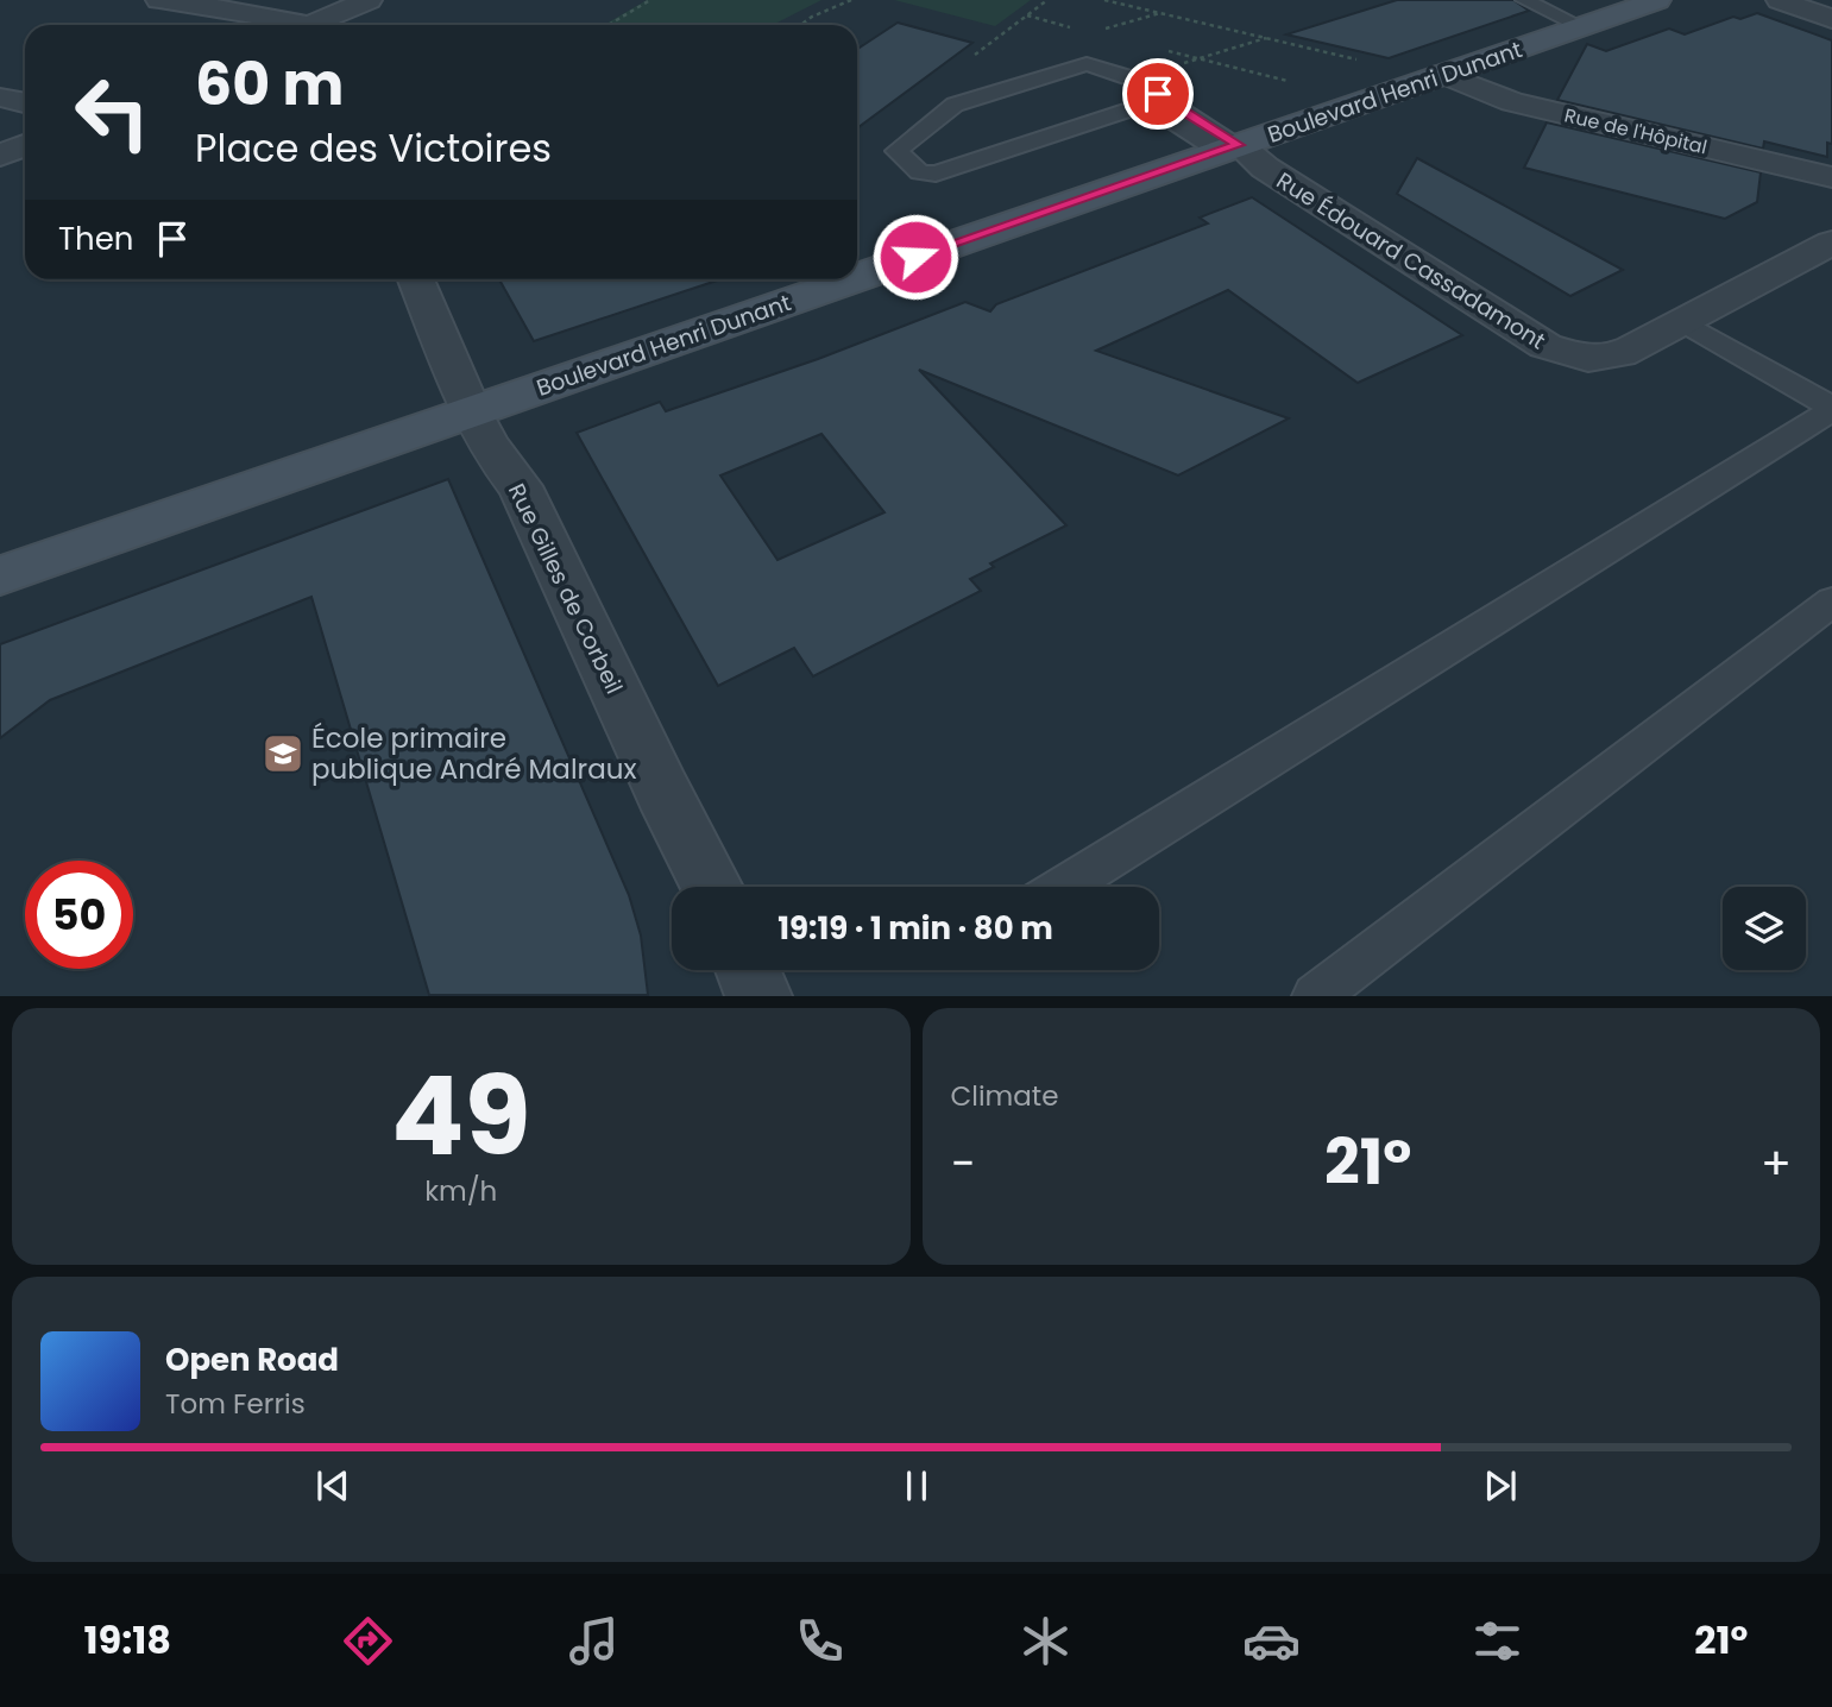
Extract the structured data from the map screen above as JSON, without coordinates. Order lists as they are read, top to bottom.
{
  "streets": {
    "main road": ["Boulevard Henri Dunant"],
    "street": ["Rue de l'Hôpital", "Rue Édouard Cassadamont", "Rue Gilles de Corbeil"]
  },
  "crossings": [
    ["Boulevard Henri Dunant", "Rue de l'Hôpital"],
    ["Boulevard Henri Dunant", "Rue Édouard Cassadamont"],
    ["Boulevard Henri Dunant", "Rue Gilles de Corbeil"]
  ],
  "places": {
    "school or university": ["École primaire publique André Malraux"]
  },
  "page": {
    "turn": ["60 m", "Place des Victoires"],
    "then": "Then",
    "limit": "50",
    "trip": "19:19 · 1 min · 80 m",
    "tile": [
      ["49", "km/h"],
      "Climate"
    ],
    "heat": ["−", "21°", "+"],
    "song": ["Open Road", "Tom Ferris"],
    "tabs": ["19:18", "21°"]
  }
}
